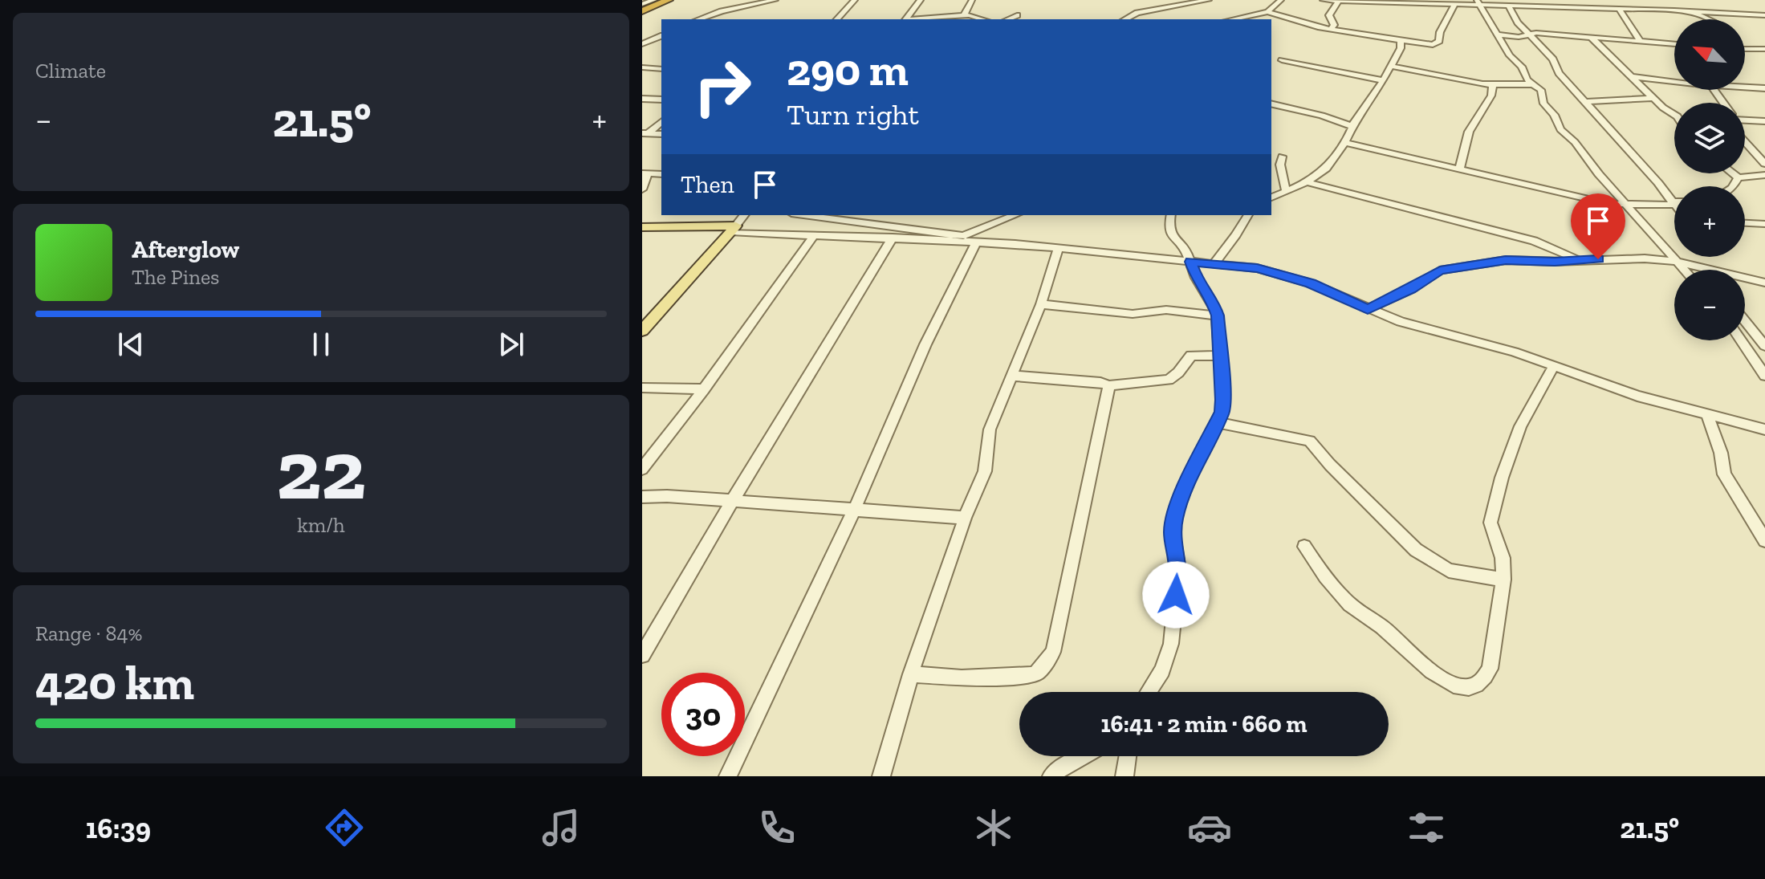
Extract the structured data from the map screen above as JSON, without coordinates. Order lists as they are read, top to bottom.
{
  "north": "top left",
  "page": {
    "tile": [
      "Climate",
      ["22", "km/h"],
      ["Range · 84%", "420 km"]
    ],
    "map_buttons": ["+", "−"],
    "turn": ["290 m", "Turn right"],
    "heat": ["−", "21.5°", "+"],
    "then": "Then",
    "song": ["Afterglow", "The Pines"],
    "limit": "30",
    "trip": "16:41 · 2 min · 660 m",
    "tabs": ["16:39", "21.5°"]
  }
}
